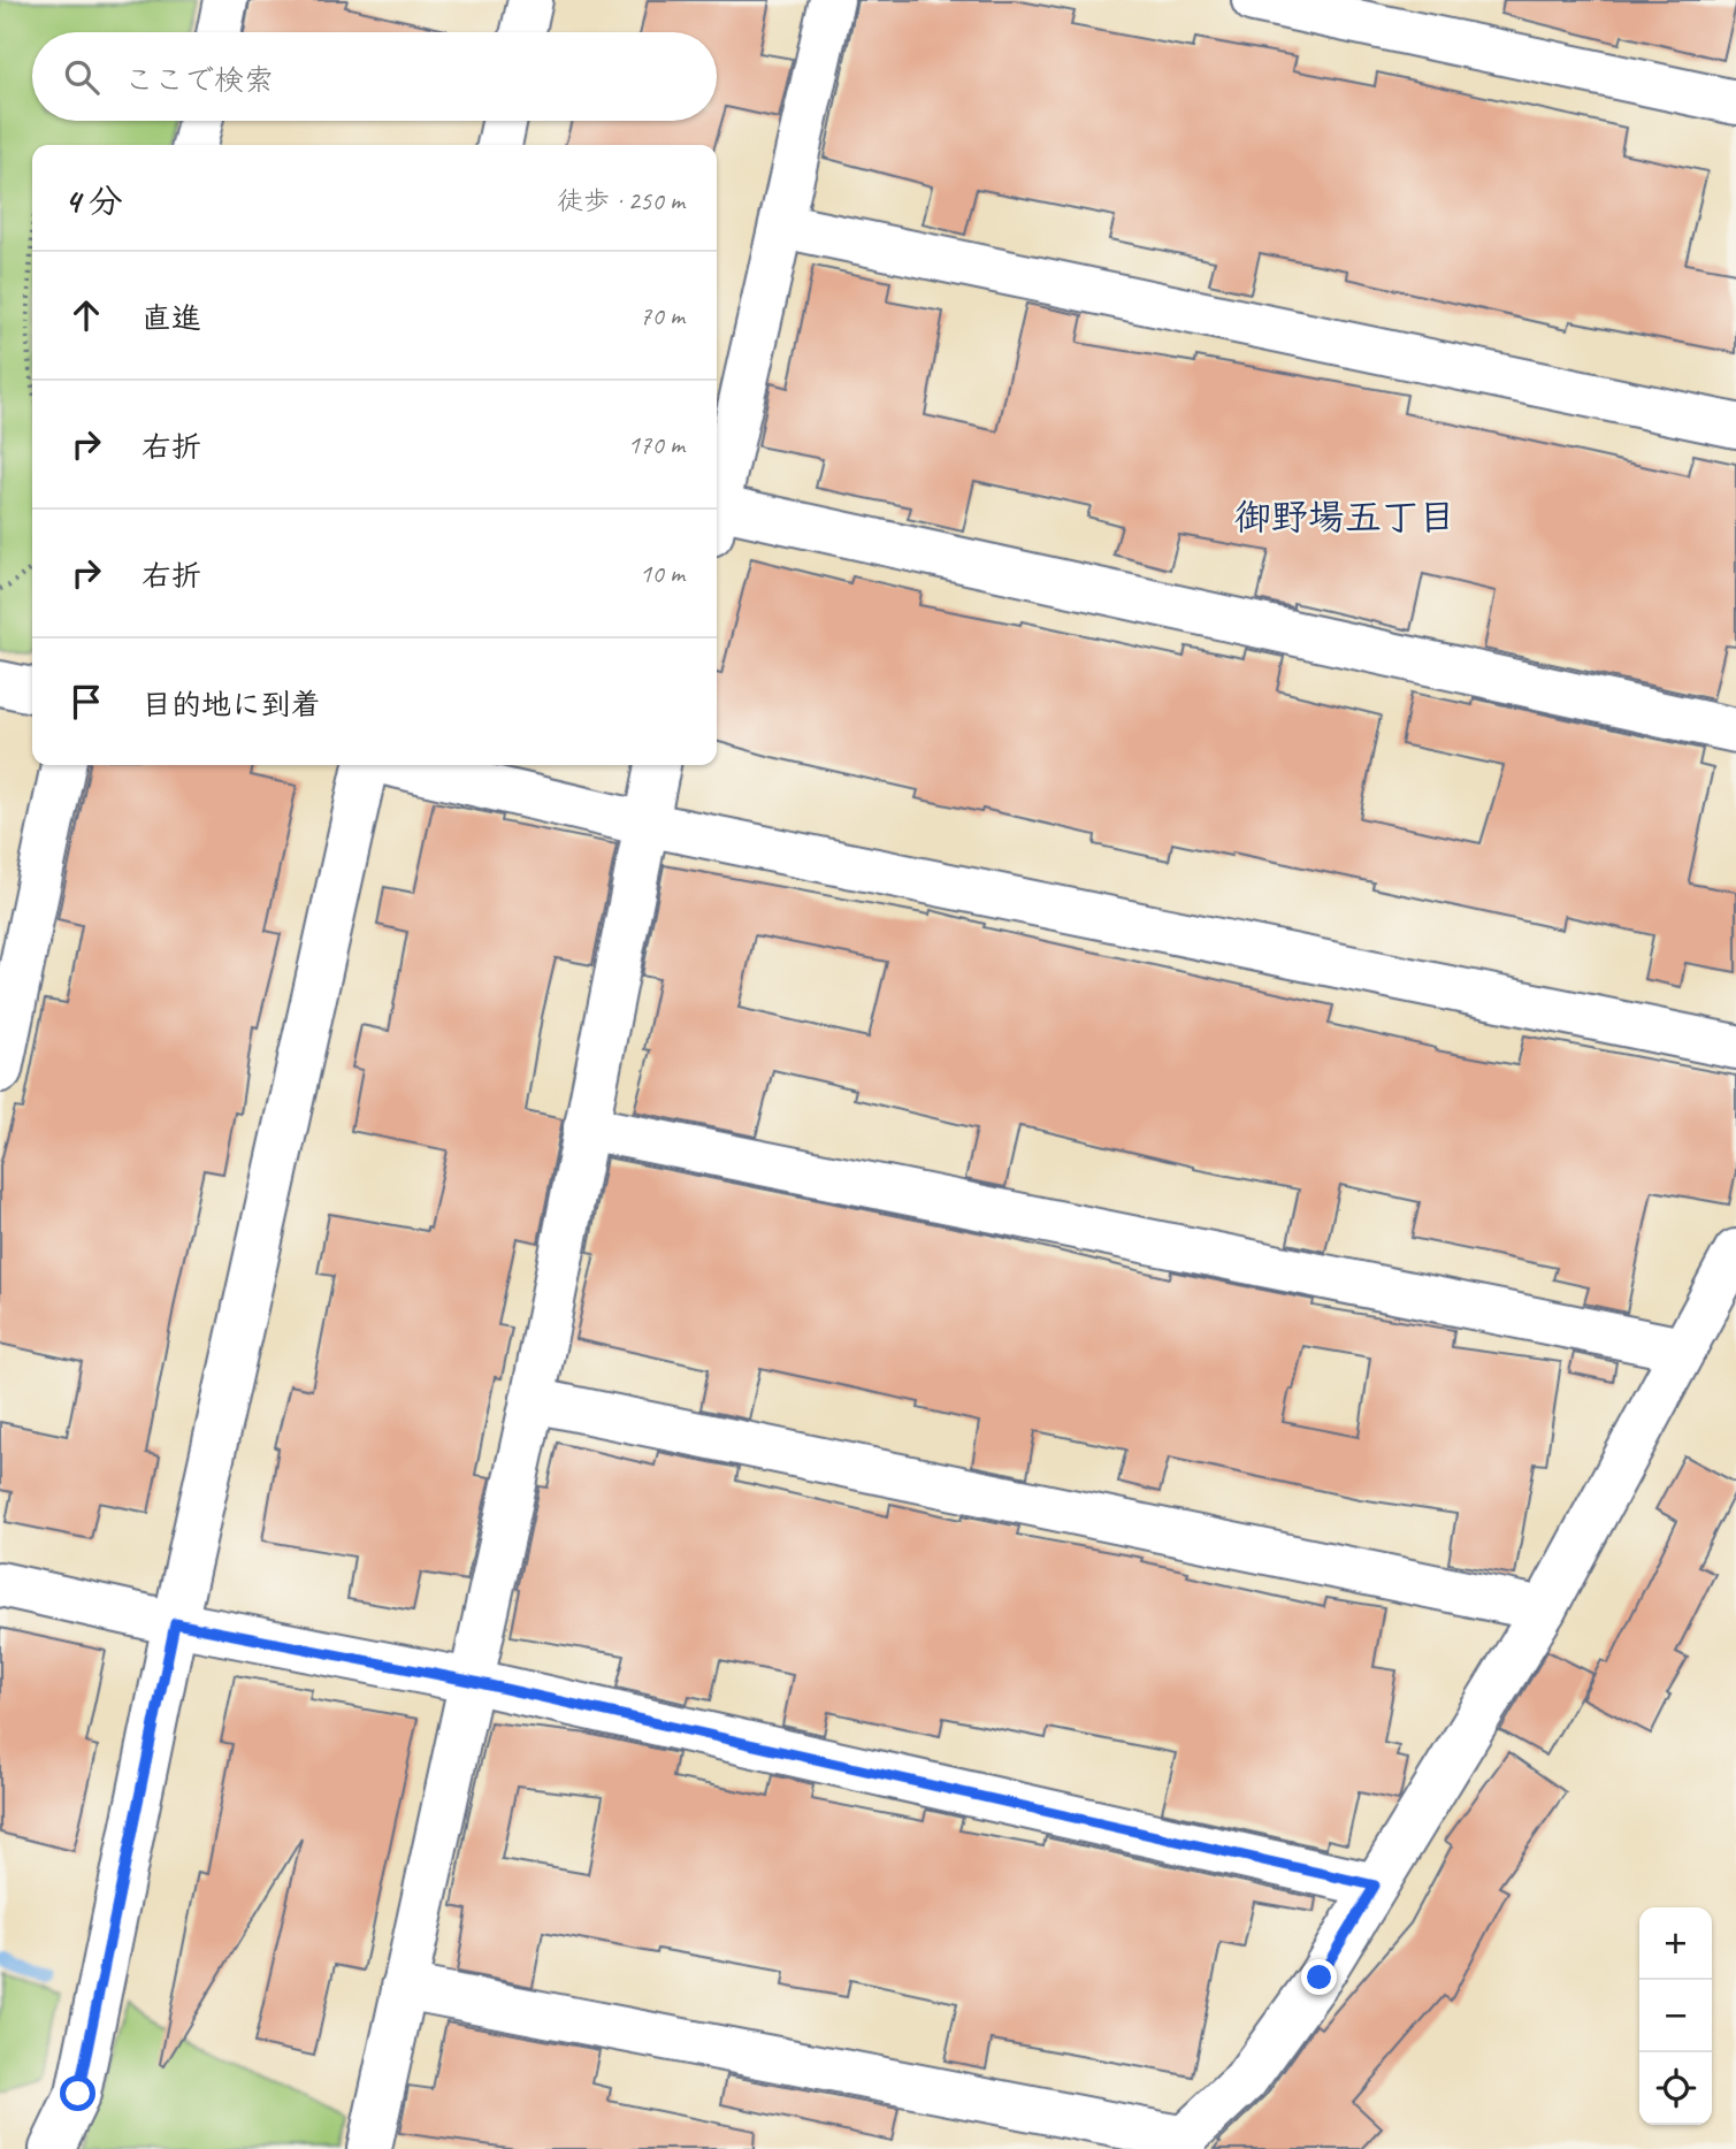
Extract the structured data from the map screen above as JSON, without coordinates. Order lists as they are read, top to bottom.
{
  "districts": ["御野場五丁目"],
  "page": {
    "search": "ここで検索",
    "heading": ["4 分", "徒歩 · 250 m"],
    "list": [
      ["直進", "70 m"],
      ["右折", "170 m"],
      ["右折", "10 m"],
      "目的地に到着"
    ],
    "map_buttons": ["+", "−"]
  }
}
